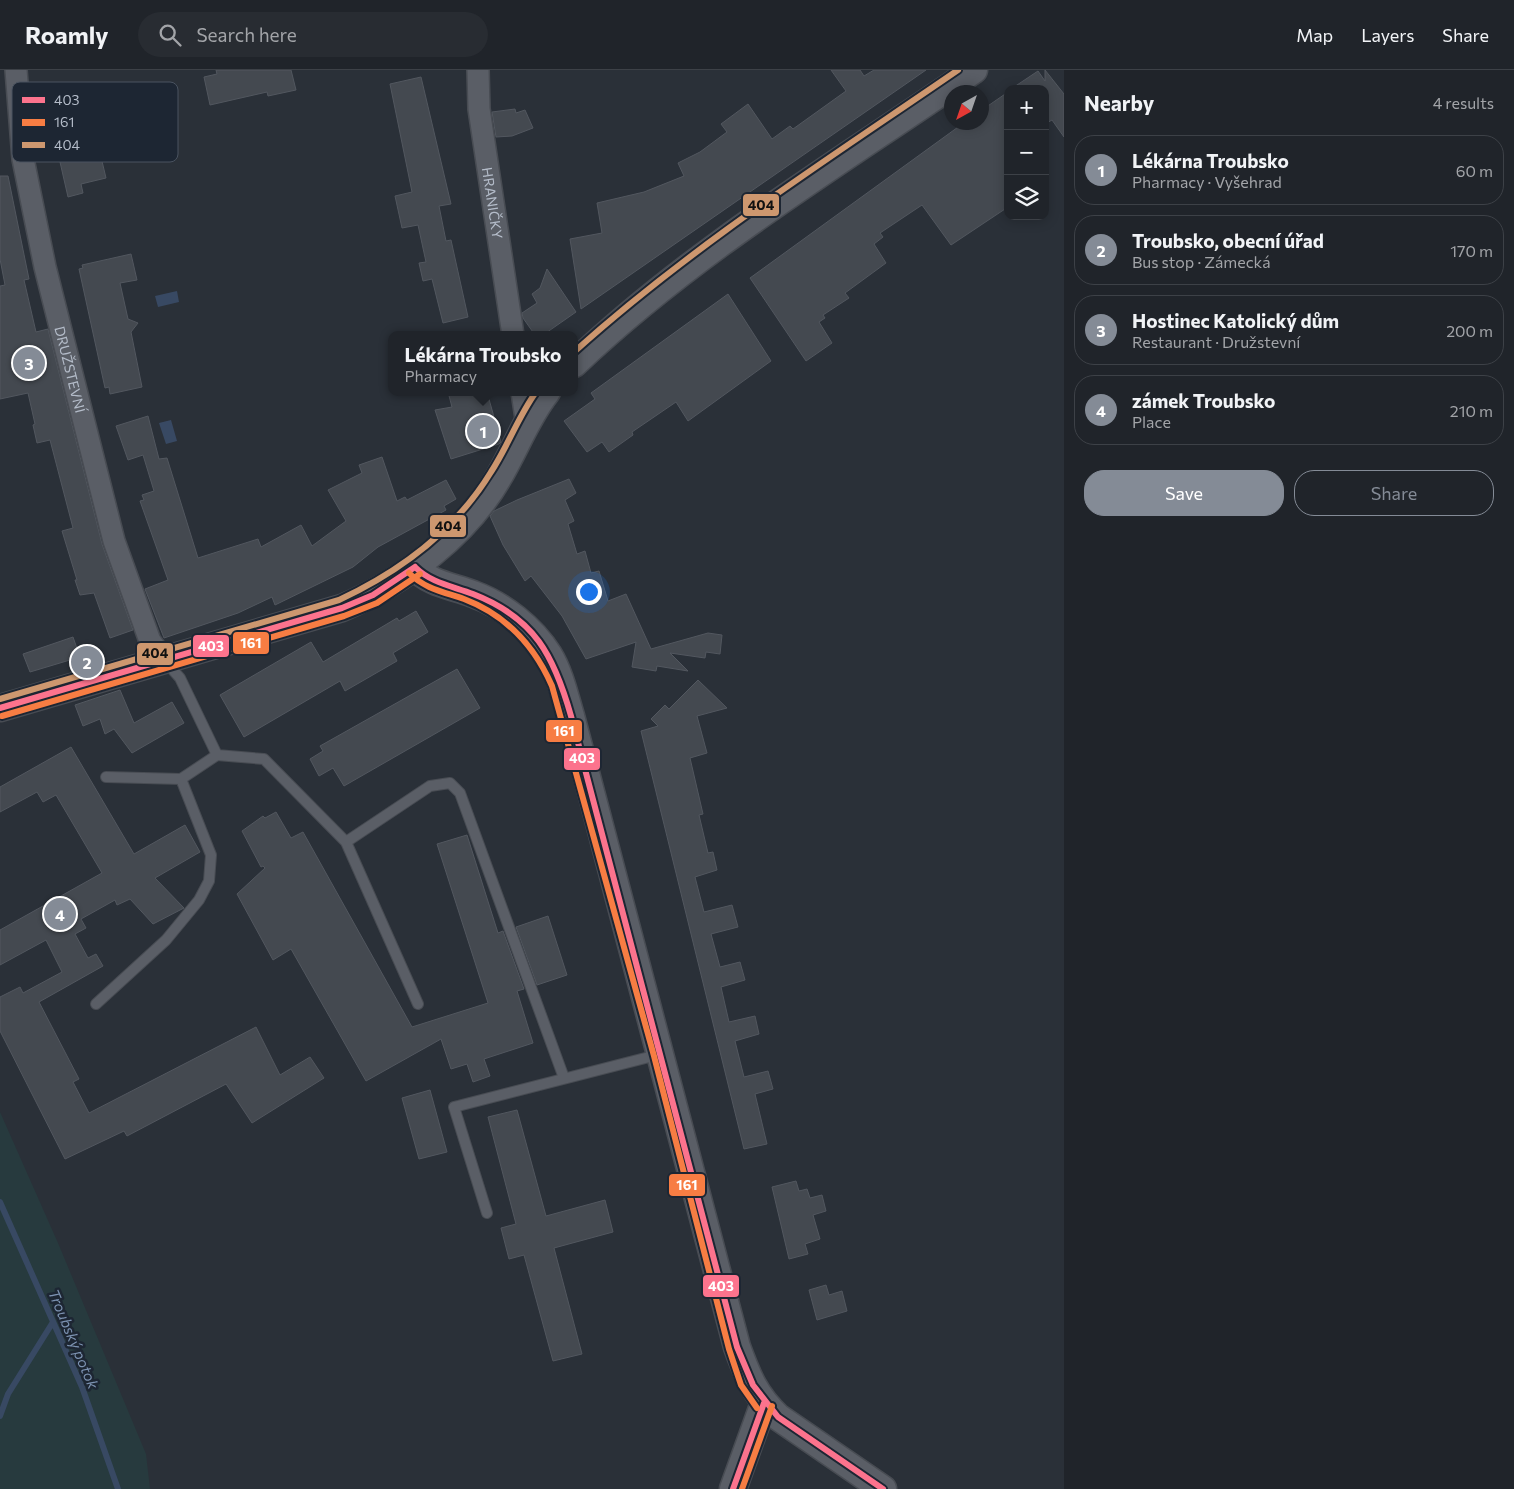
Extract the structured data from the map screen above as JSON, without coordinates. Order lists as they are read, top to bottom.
{
  "streets": {
    "street": ["HRANIČKY", "DRUŽSTEVNÍ"]
  },
  "water": ["Troubský potok"],
  "lines": ["transit line 404", "transit line 403", "transit line 161"],
  "legend": ["403", "161", "404"],
  "north": "bottom left",
  "page": {
    "header": "Roamly",
    "search": "Search here",
    "nav": ["Map", "Layers", "Share"],
    "heading": ["Nearby", "4 results"],
    "map_buttons": ["+", "−"],
    "list": [
      {
        "mark": "1",
        "name": "Lékárna Troubsko",
        "note": "Pharmacy · Vyšehrad",
        "value": "60 m"
      },
      {
        "mark": "2",
        "name": "Troubsko, obecní úřad",
        "note": "Bus stop · Zámecká",
        "value": "170 m"
      },
      {
        "mark": "3",
        "name": "Hostinec Katolický dům",
        "note": "Restaurant · Družstevní",
        "value": "200 m"
      },
      {
        "mark": "4",
        "name": "zámek Troubsko",
        "note": "Place",
        "value": "210 m"
      }
    ],
    "popup": ["Lékárna Troubsko", "Pharmacy"],
    "pins": [
      "3",
      "1",
      "2",
      "4"
    ],
    "buttons": ["Save", "Share"]
  }
}
